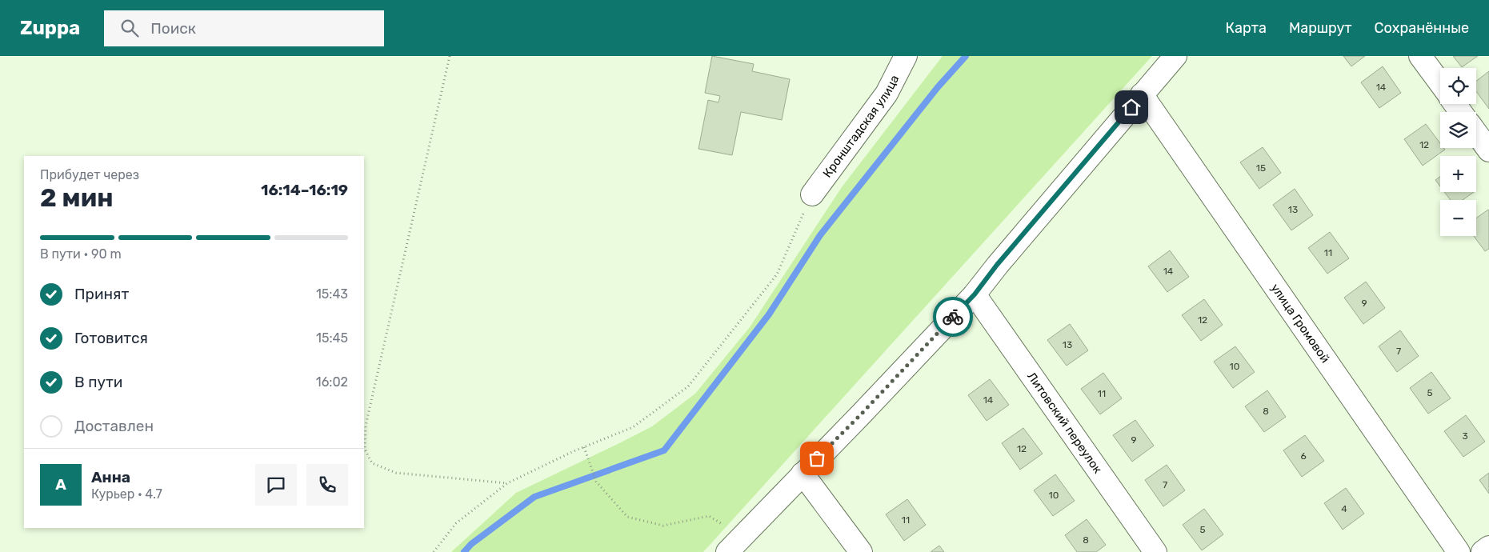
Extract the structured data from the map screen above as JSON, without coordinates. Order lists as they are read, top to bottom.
{
  "streets": {
    "street": ["Кронштадская улица", "улица Громовой", "Литовский переулок"]
  },
  "house_numbers": [
    "14",
    "12",
    "15",
    "13",
    "11",
    "14",
    "9",
    "12",
    "13",
    "7",
    "10",
    "5",
    "11",
    "14",
    "8",
    "3",
    "9",
    "12",
    "6",
    "7",
    "10",
    "4",
    "11",
    "5",
    "8"
  ],
  "page": {
    "header": "Zuppa",
    "search": "Поиск",
    "nav": ["Карта", "Маршрут", "Сохранённые"],
    "map_buttons": ["+", "−"],
    "heading": ["2 мин", "Прибудет через", "16:14–16:19"],
    "panel": ["Анна", "Курьер · 4.7"],
    "bar": "В пути · 90 m",
    "list": [
      ["Принят", "15:43"],
      ["Готовится", "15:45"],
      ["В пути", "16:02"],
      "Доставлен"
    ],
    "round": "А"
  }
}
